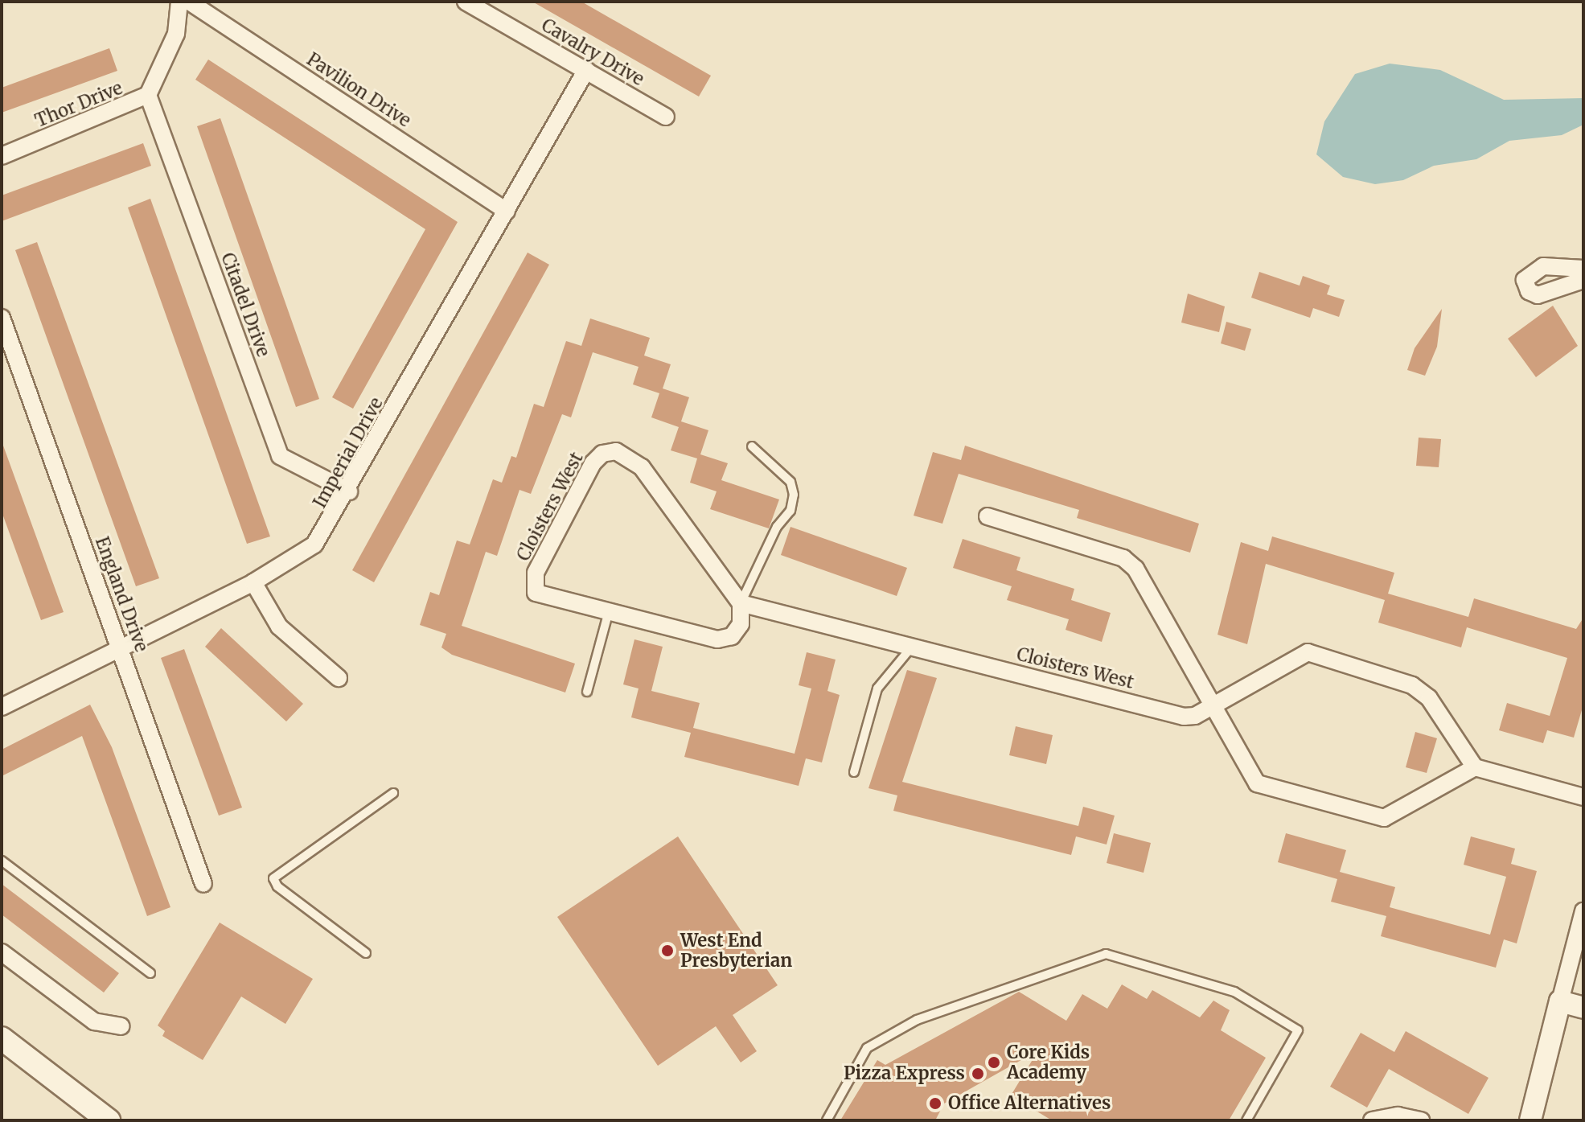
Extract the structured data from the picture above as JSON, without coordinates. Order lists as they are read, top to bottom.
{
  "streets": {
    "street": [
      "Cavalry Drive",
      "Pavilion Drive",
      "Thor Drive",
      "Citadel Drive",
      "Imperial Drive",
      "Cloisters West",
      "England Drive"
    ]
  },
  "crossings": [
    ["Cavalry Drive", "Imperial Drive"],
    ["Pavilion Drive", "Imperial Drive"],
    ["Thor Drive", "Citadel Drive"],
    ["Citadel Drive", "Imperial Drive"],
    ["Imperial Drive", "England Drive"]
  ],
  "places": [
    "West End Presbyterian",
    "Core Kids Academy",
    "Pizza Express",
    "Office Alternatives"
  ]
}
